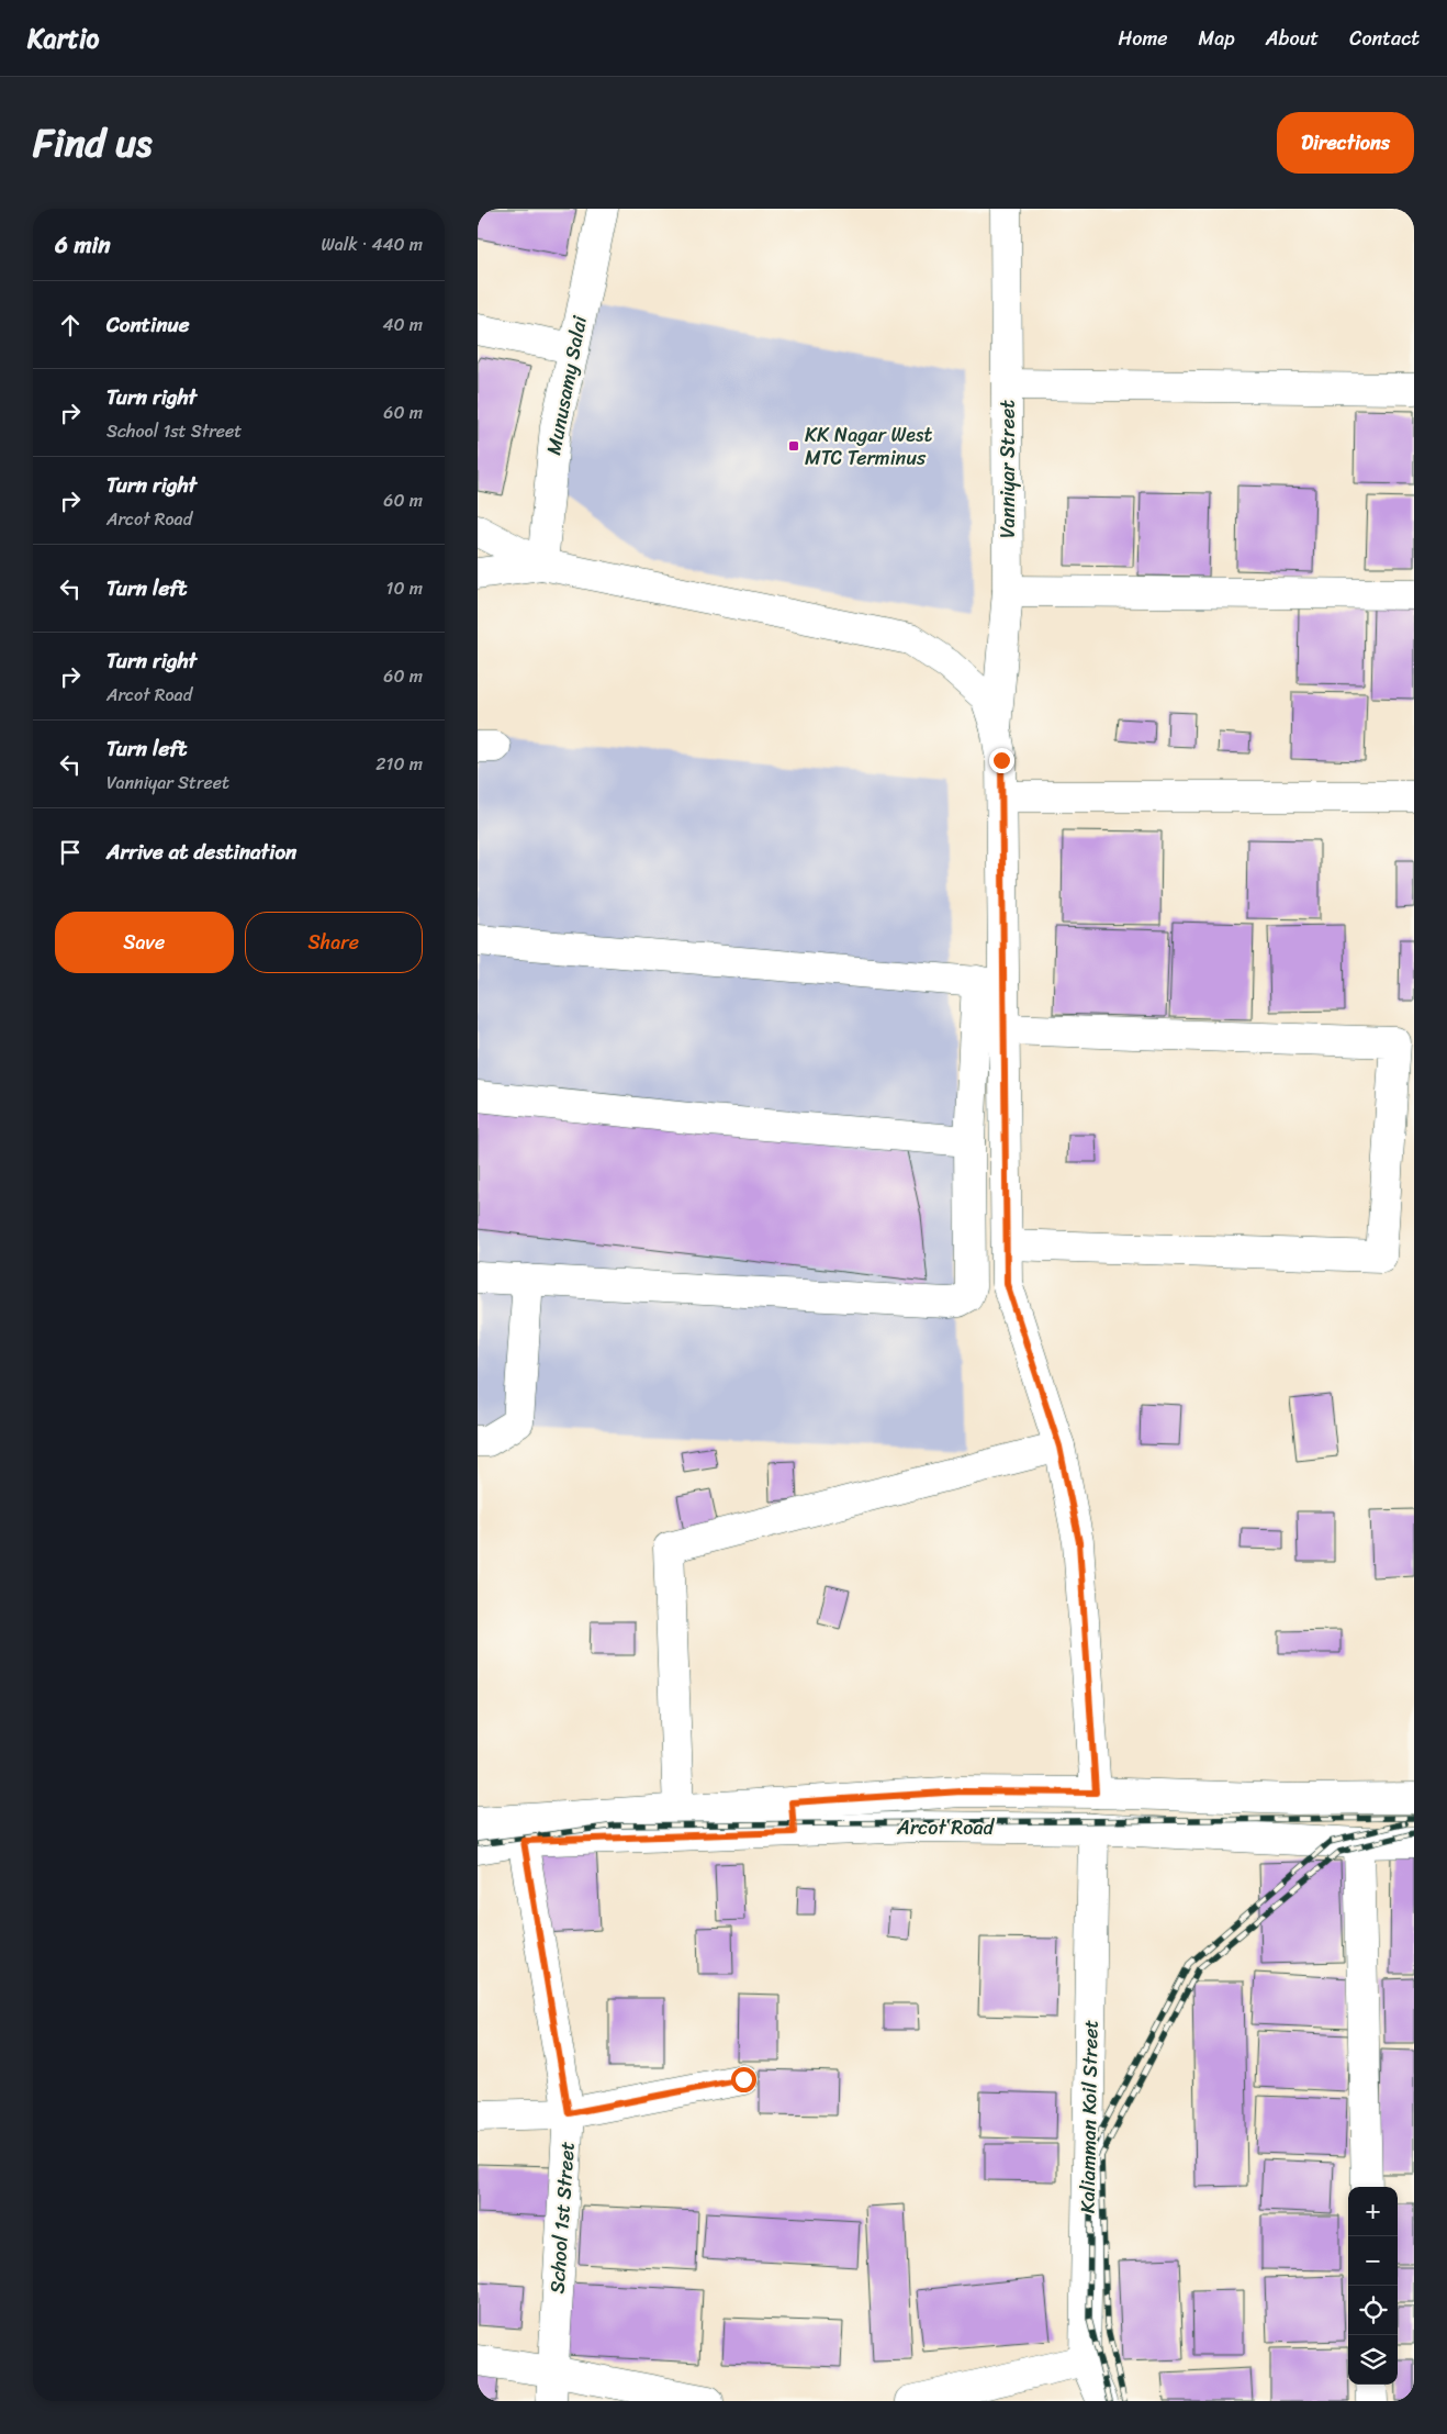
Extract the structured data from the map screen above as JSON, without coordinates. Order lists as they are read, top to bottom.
{
  "streets": {
    "street": [
      "Munusamy Salai",
      "Vanniyar Street",
      "Arcot Road",
      "Kaliamman Koil Street",
      "School 1st Street"
    ]
  },
  "crossings": [
    ["Munusamy Salai", "Vanniyar Street"],
    ["Vanniyar Street", "Arcot Road"],
    ["Arcot Road", "Kaliamman Koil Street"],
    ["Arcot Road", "School 1st Street"]
  ],
  "places": {
    "transit": ["KK Nagar West MTC Terminus"]
  },
  "page": {
    "header": "Kartio",
    "nav": [
      "Home",
      "Map",
      "About",
      "Contact"
    ],
    "title": "Find us",
    "buttons": [
      "Directions",
      ["Save", "Share"]
    ],
    "heading": ["6 min", "Walk · 440 m"],
    "list": [
      ["Continue", "40 m"],
      ["Turn right", "School 1st Street", "60 m"],
      ["Turn right", "Arcot Road", "60 m"],
      ["Turn left", "10 m"],
      ["Turn right", "Arcot Road", "60 m"],
      ["Turn left", "Vanniyar Street", "210 m"],
      "Arrive at destination"
    ],
    "map_buttons": ["+", "−"]
  }
}
